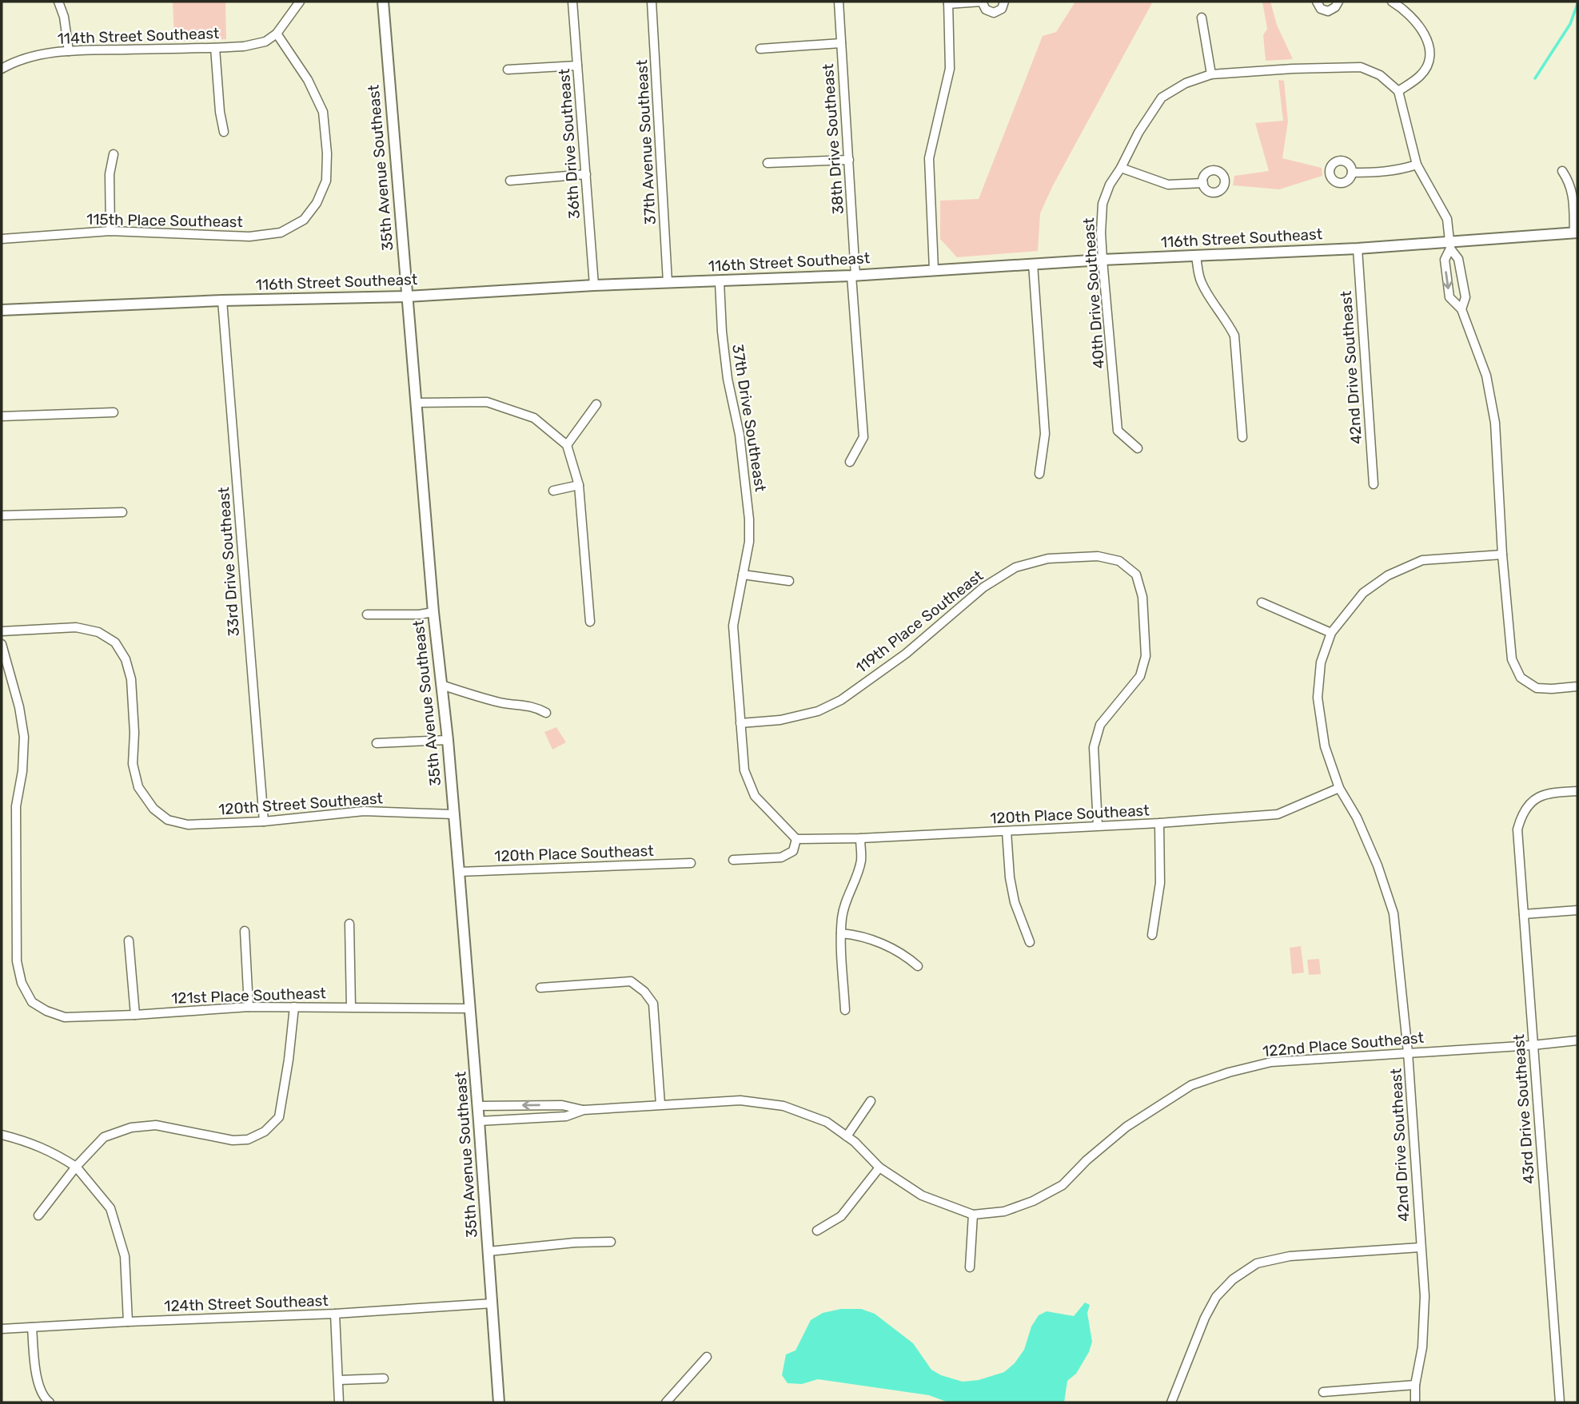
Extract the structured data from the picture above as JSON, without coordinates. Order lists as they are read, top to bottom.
{
  "streets": {
    "street": [
      "114th Street Southeast",
      "38th Drive Southeast",
      "37th Avenue Southeast",
      "36th Drive Southeast",
      "35th Avenue Southeast",
      "115th Place Southeast",
      "116th Street Southeast",
      "40th Drive Southeast",
      "42nd Drive Southeast",
      "37th Drive Southeast",
      "33rd Drive Southeast",
      "119th Place Southeast",
      "120th Street Southeast",
      "120th Place Southeast",
      "121st Place Southeast",
      "122nd Place Southeast",
      "43rd Drive Southeast",
      "124th Street Southeast"
    ]
  },
  "crossings": [
    ["114th Street Southeast", "115th Place Southeast"],
    ["38th Drive Southeast", "116th Street Southeast"],
    ["37th Avenue Southeast", "116th Street Southeast"],
    ["36th Drive Southeast", "116th Street Southeast"],
    ["35th Avenue Southeast", "116th Street Southeast"],
    ["35th Avenue Southeast", "120th Street Southeast"],
    ["35th Avenue Southeast", "120th Place Southeast"],
    ["35th Avenue Southeast", "121st Place Southeast"],
    ["35th Avenue Southeast", "122nd Place Southeast"],
    ["35th Avenue Southeast", "124th Street Southeast"],
    ["116th Street Southeast", "40th Drive Southeast"],
    ["116th Street Southeast", "42nd Drive Southeast"],
    ["116th Street Southeast", "37th Drive Southeast"],
    ["116th Street Southeast", "33rd Drive Southeast"],
    ["42nd Drive Southeast", "120th Place Southeast"],
    ["42nd Drive Southeast", "122nd Place Southeast"],
    ["37th Drive Southeast", "119th Place Southeast"],
    ["37th Drive Southeast", "120th Place Southeast"],
    ["33rd Drive Southeast", "120th Street Southeast"],
    ["119th Place Southeast", "120th Place Southeast"],
    ["122nd Place Southeast", "43rd Drive Southeast"]
  ]
}
